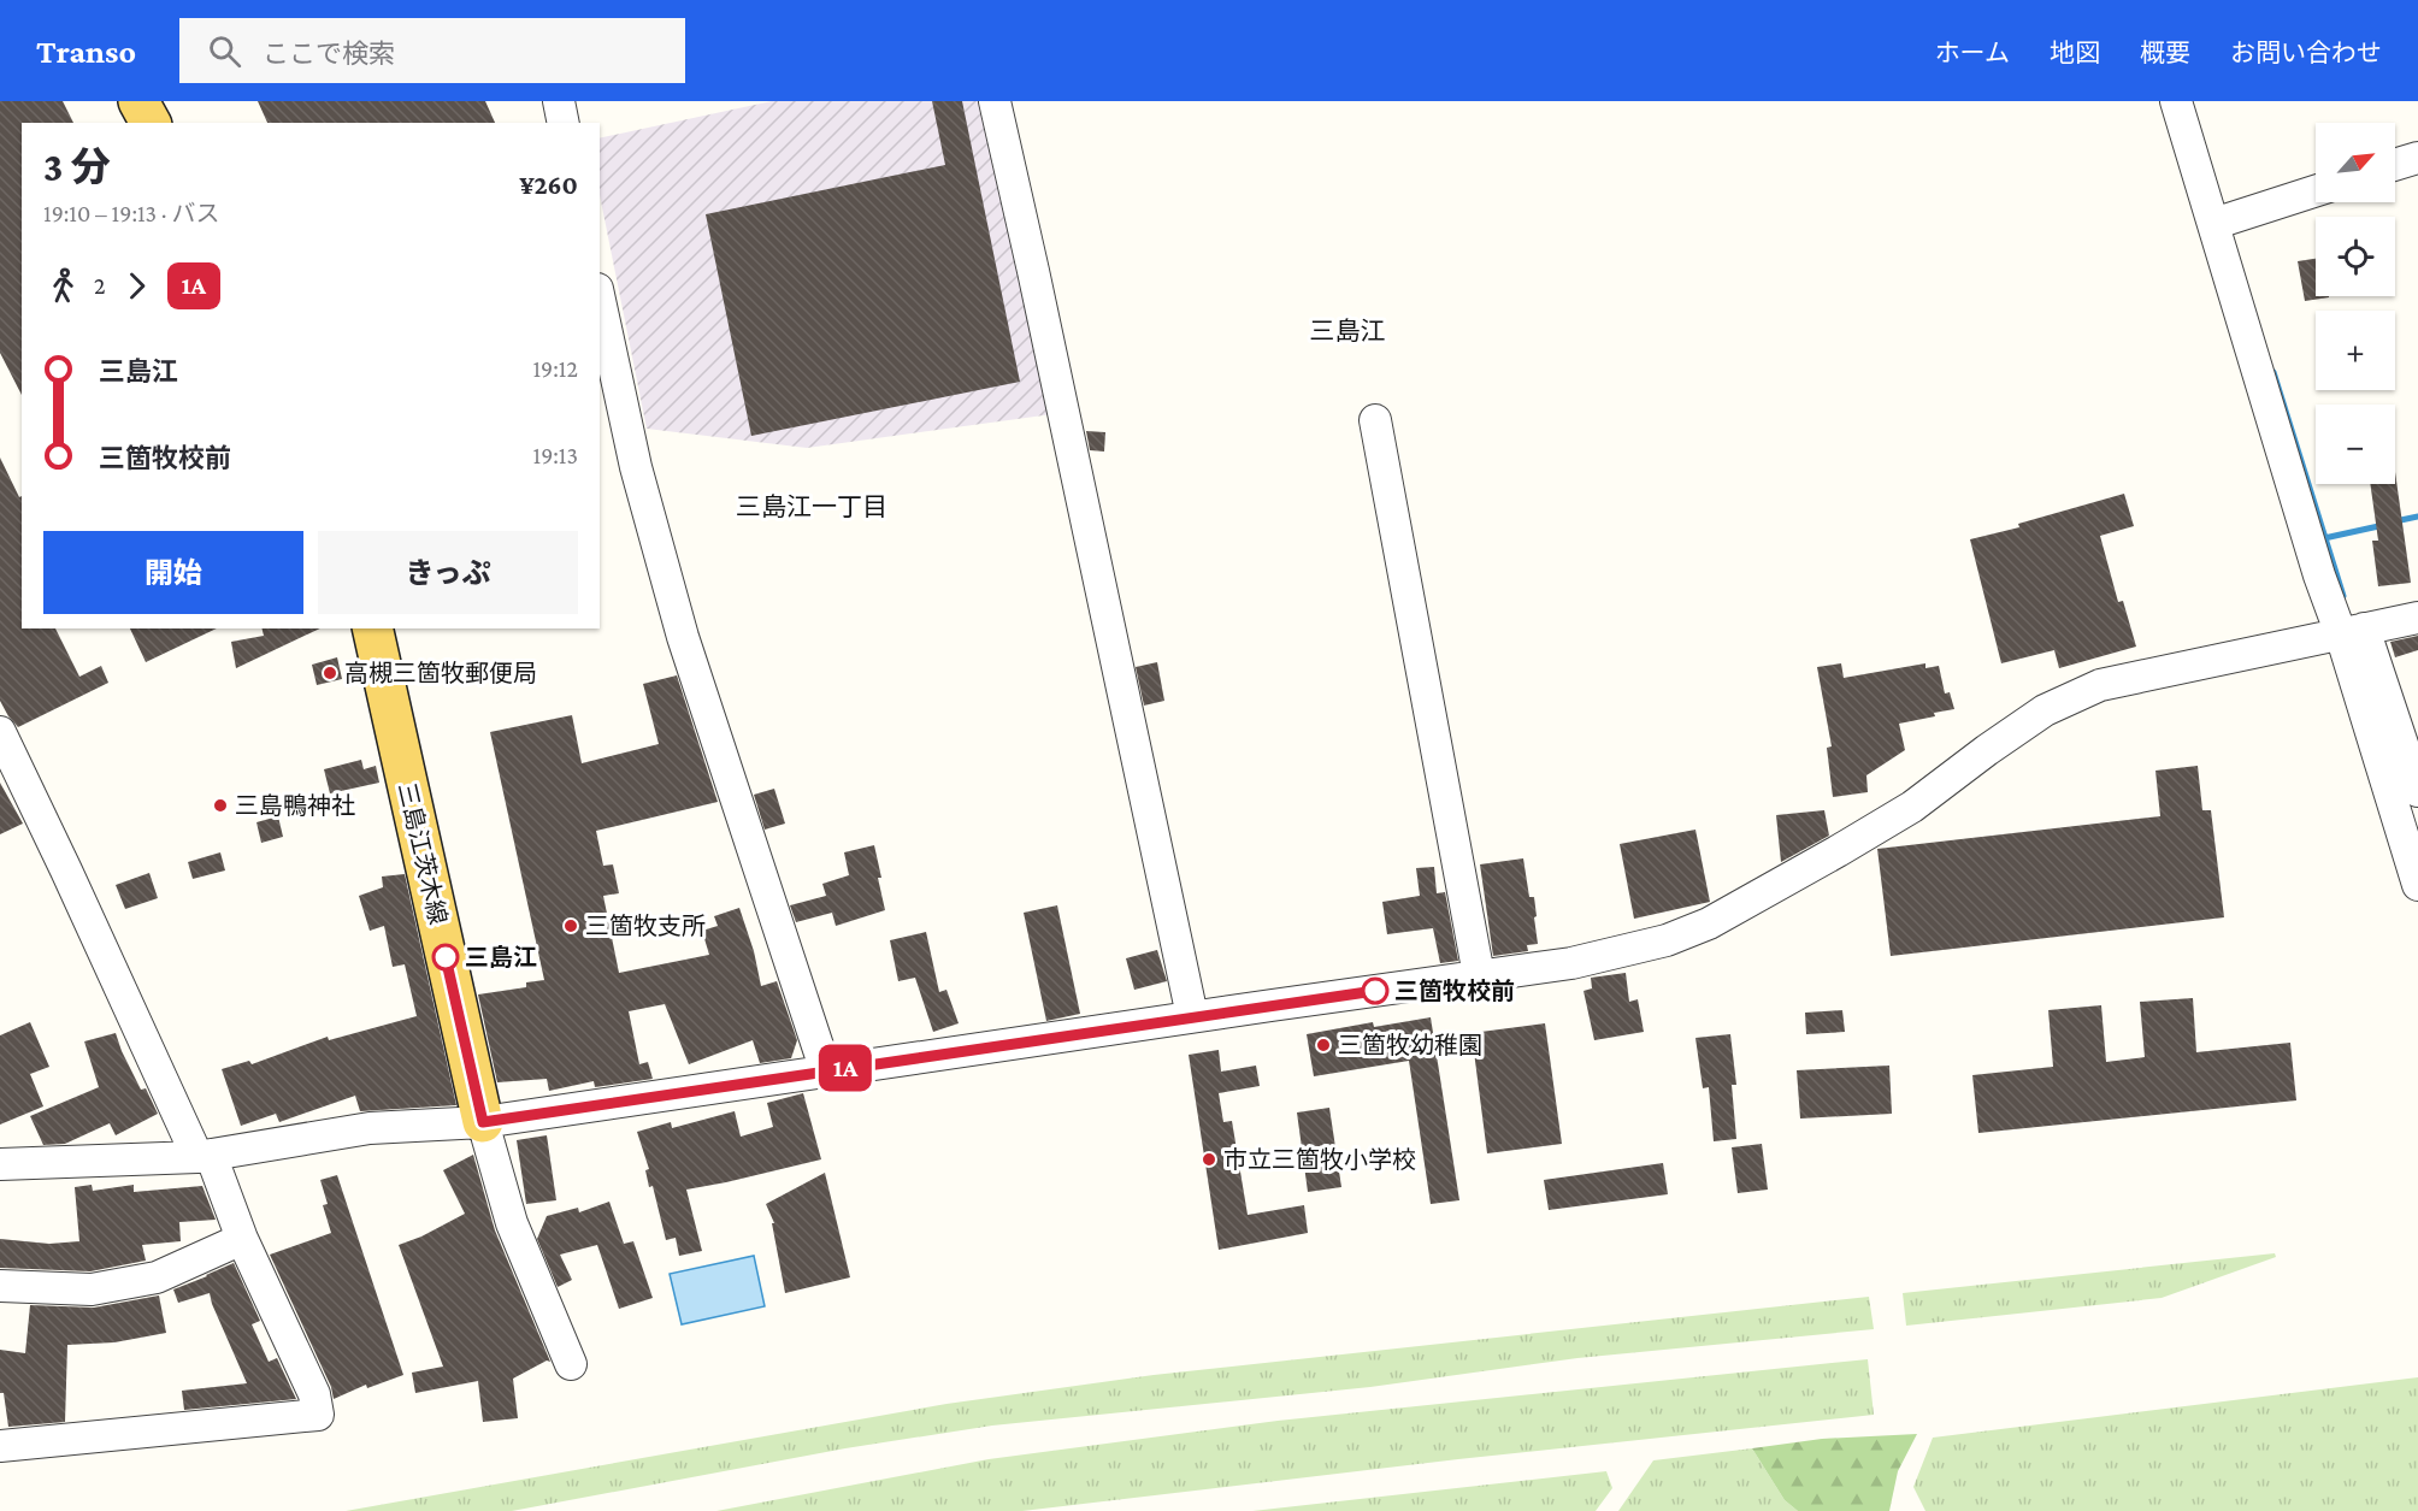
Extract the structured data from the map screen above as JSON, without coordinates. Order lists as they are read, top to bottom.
{
  "streets": {
    "main road": ["三島江茨木線"]
  },
  "districts": ["三島江", "三島江一丁目"],
  "places": [
    "高槻三箇牧郵便局",
    "三島鴨神社",
    "三箇牧支所",
    "三島江",
    "三箇牧校前",
    "三箇牧幼稚園",
    "市立三箇牧小学校"
  ],
  "lines": ["bus line 1A"],
  "north": "top right",
  "page": {
    "header": "Transo",
    "search": "ここで検索",
    "nav": [
      "ホーム",
      "地図",
      "概要",
      "お問い合わせ"
    ],
    "on_map": "1A",
    "map_buttons": ["+", "−"],
    "heading": ["3 分", "19:10 – 19:13 · バス", "¥260"],
    "legs": ["2", "1A"],
    "list": [
      {
        "name": "三島江",
        "value": "19:12"
      },
      {
        "name": "三箇牧校前",
        "value": "19:13"
      }
    ],
    "buttons": ["開始", "きっぷ"]
  }
}
